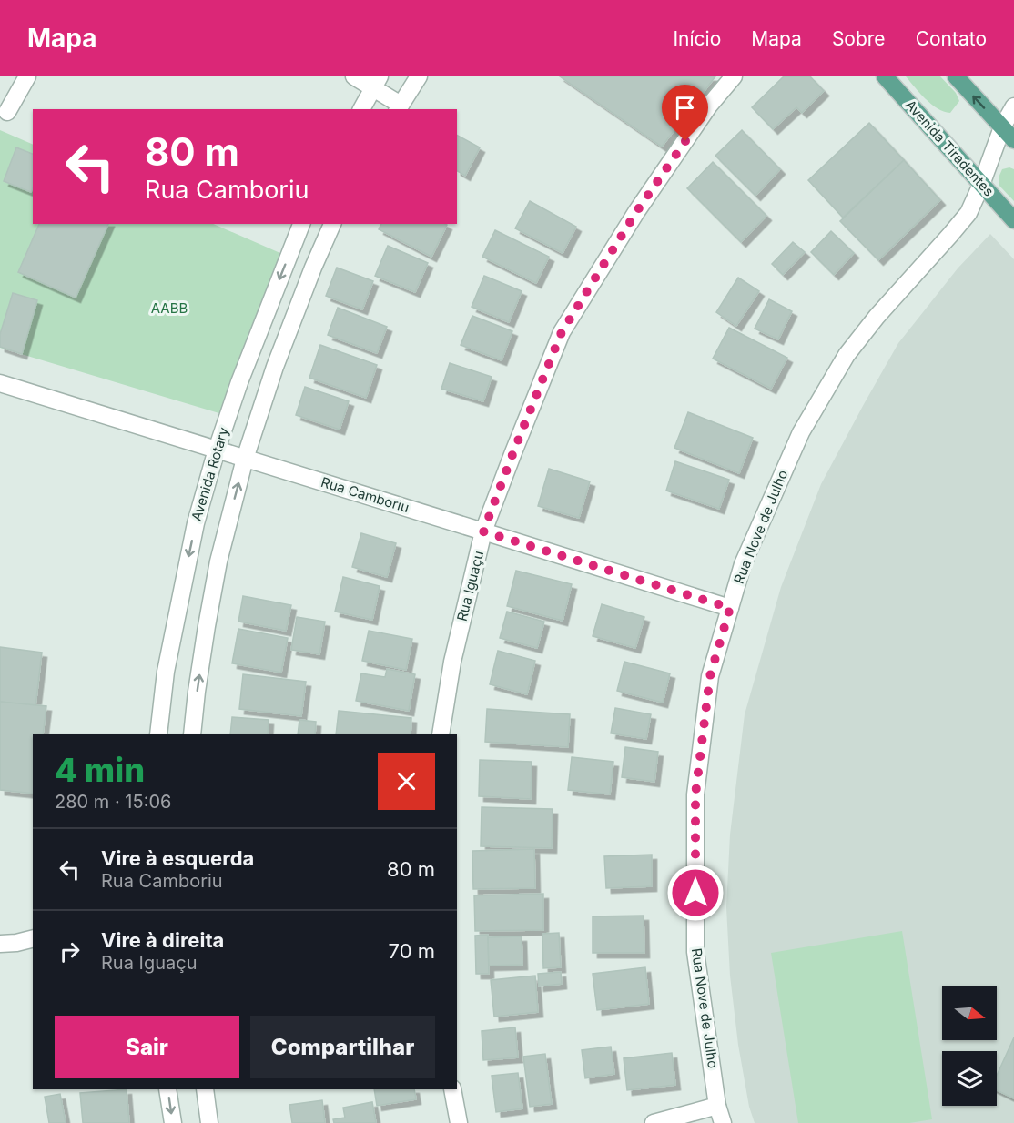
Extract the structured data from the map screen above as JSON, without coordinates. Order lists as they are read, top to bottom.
{
  "streets": {
    "main road": ["Avenida Tiradentes"],
    "street": [
      "Avenida Rotary",
      "Rua Camboriu",
      "Rua Nove de Julho",
      "Rua Iguaçu"
    ]
  },
  "crossings": [
    ["Avenida Tiradentes", "Rua Nove de Julho"],
    ["Avenida Rotary", "Rua Camboriu"],
    ["Rua Camboriu", "Rua Nove de Julho"],
    ["Rua Camboriu", "Rua Iguaçu"]
  ],
  "parks": ["AABB"],
  "north": "right",
  "page": {
    "header": "Mapa",
    "nav": [
      "Início",
      "Mapa",
      "Sobre",
      "Contato"
    ],
    "turn": ["80 m", "Rua Camboriu"],
    "heading": ["4 min", "280 m · 15:06"],
    "list": [
      {
        "name": "Vire à esquerda",
        "note": "Rua Camboriu",
        "value": "80 m"
      },
      {
        "name": "Vire à direita",
        "note": "Rua Iguaçu",
        "value": "70 m"
      }
    ],
    "buttons": ["Sair", "Compartilhar"]
  }
}
